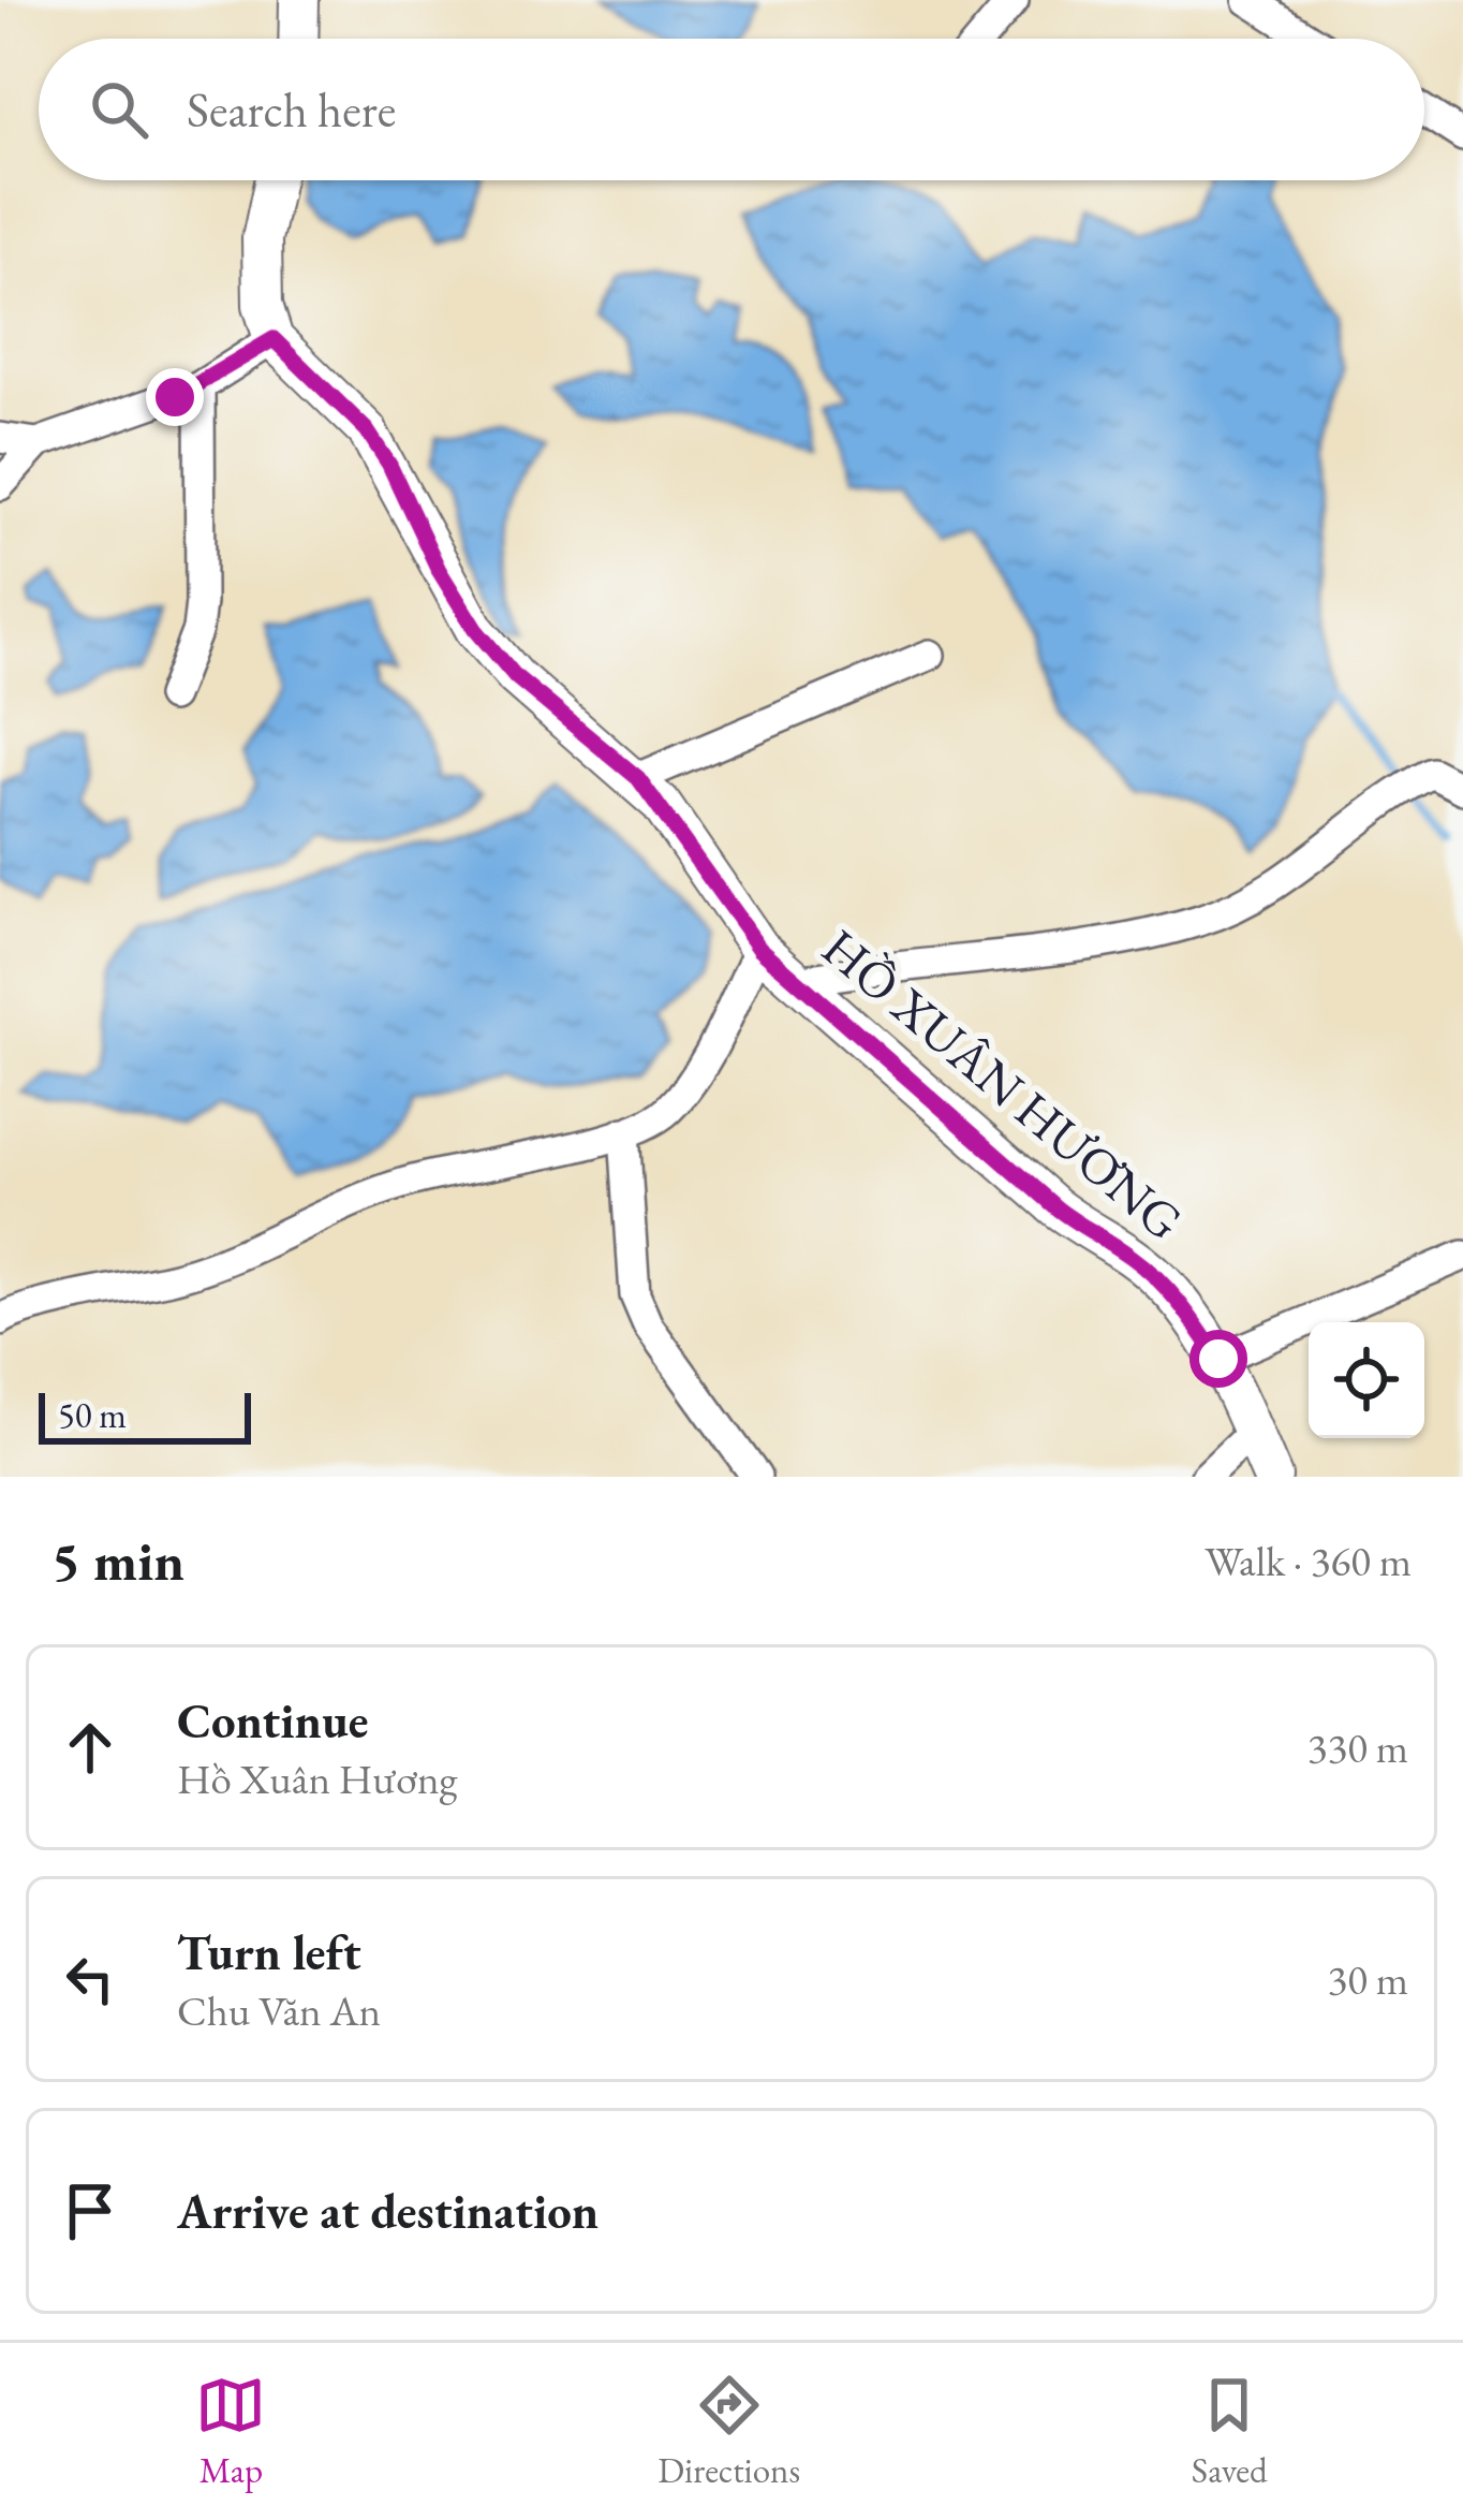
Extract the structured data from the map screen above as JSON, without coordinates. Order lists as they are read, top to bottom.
{
  "streets": {
    "street": ["HỒ XUÂN HƯƠNG"]
  },
  "scale_bar": "50 m",
  "page": {
    "search": "Search here",
    "scale": "50 m",
    "heading": ["5 min", "Walk · 360 m"],
    "list": [
      ["Continue", "Hồ Xuân Hương", "330 m"],
      ["Turn left", "Chu Văn An", "30 m"],
      "Arrive at destination"
    ],
    "nav": ["Map", "Directions", "Saved"]
  }
}
